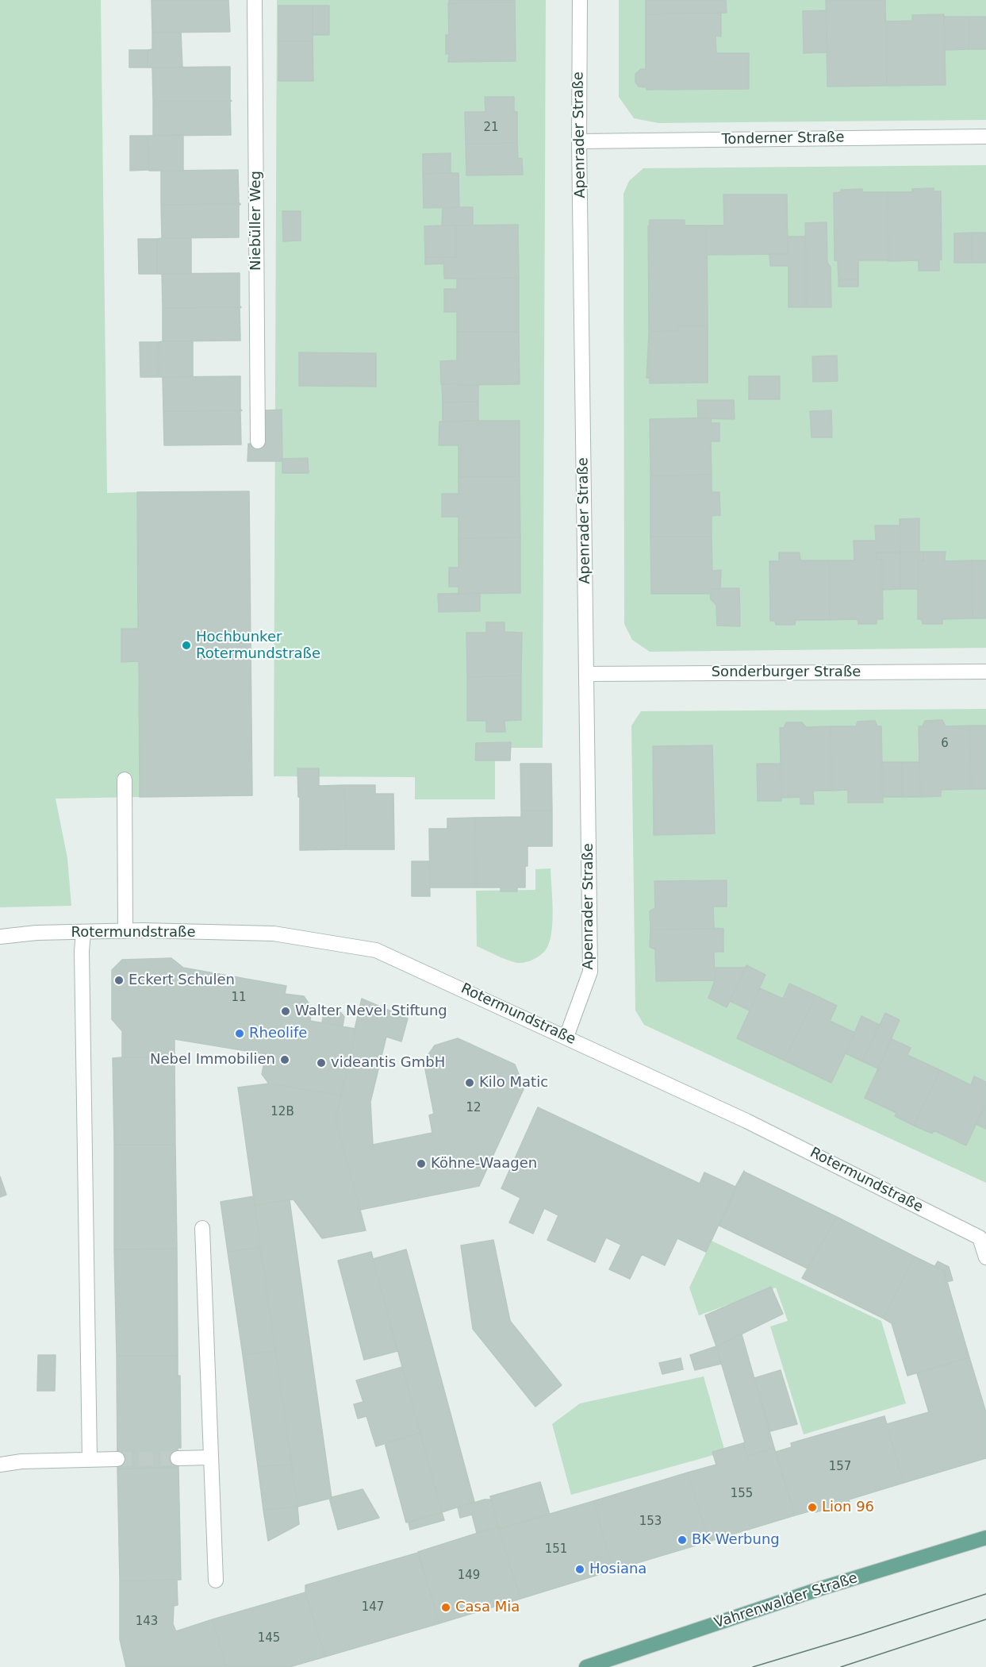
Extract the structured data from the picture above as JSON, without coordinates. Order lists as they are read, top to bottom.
{
  "streets": {
    "main road": ["Vahrenwalder Straße"],
    "street": [
      "Apenrader Straße",
      "Tonderner Straße",
      "Niebüller Weg",
      "Sonderburger Straße",
      "Rotermundstraße"
    ]
  },
  "crossings": [
    ["Apenrader Straße", "Tonderner Straße"],
    ["Apenrader Straße", "Sonderburger Straße"],
    ["Apenrader Straße", "Rotermundstraße"]
  ],
  "places": [
    "Hochbunker Rotermundstraße",
    "Eckert Schulen",
    "Walter Nevel Stiftung",
    "Rheolife",
    "Nebel Immobilien",
    "videantis GmbH",
    "Kilo Matic",
    "Köhne-Waagen",
    "Lion 96",
    "BK Werbung",
    "Hosiana",
    "Casa Mia"
  ],
  "house_numbers": [
    "21",
    "6",
    "11",
    "12",
    "12B",
    "157",
    "155",
    "153",
    "151",
    "149",
    "147",
    "143",
    "145"
  ]
}
